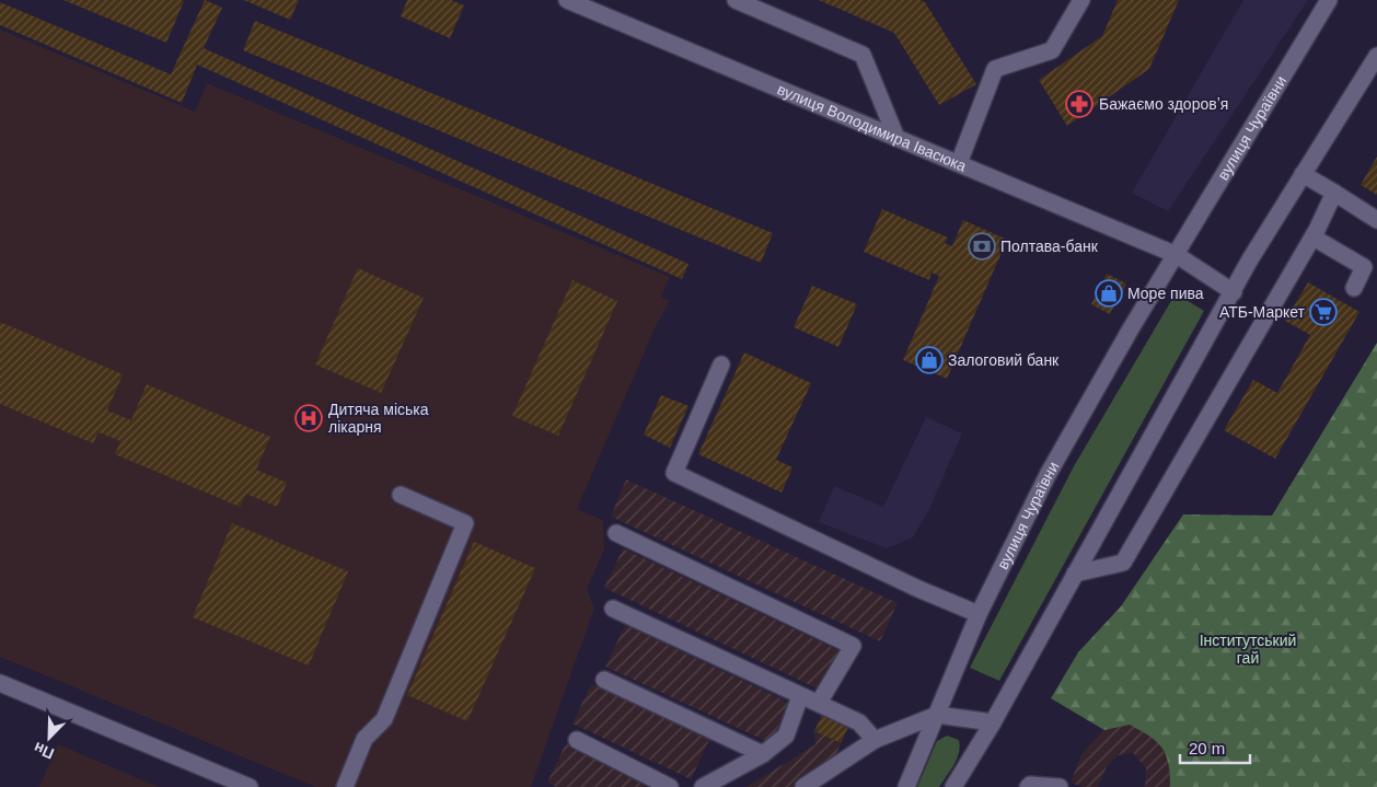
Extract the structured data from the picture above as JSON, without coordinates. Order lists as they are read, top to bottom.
{
  "streets": {
    "street": ["вулиця Чураївни", "вулиця Володимира Івасюка"]
  },
  "crossings": [
    ["вулиця Чураївни", "вулиця Володимира Івасюка"]
  ],
  "parks": ["Інститутський гай"],
  "places": {
    "pharmacy": ["Бажаємо здоровʼя"],
    "bank": ["Полтава-банк"],
    "shop": ["Море пива", "Залоговий банк"],
    "supermarket": ["АТБ-Маркет"],
    "hospital": ["Дитяча міська лікарня"]
  },
  "scale_bar": "20 m",
  "north": "bottom left"
}
